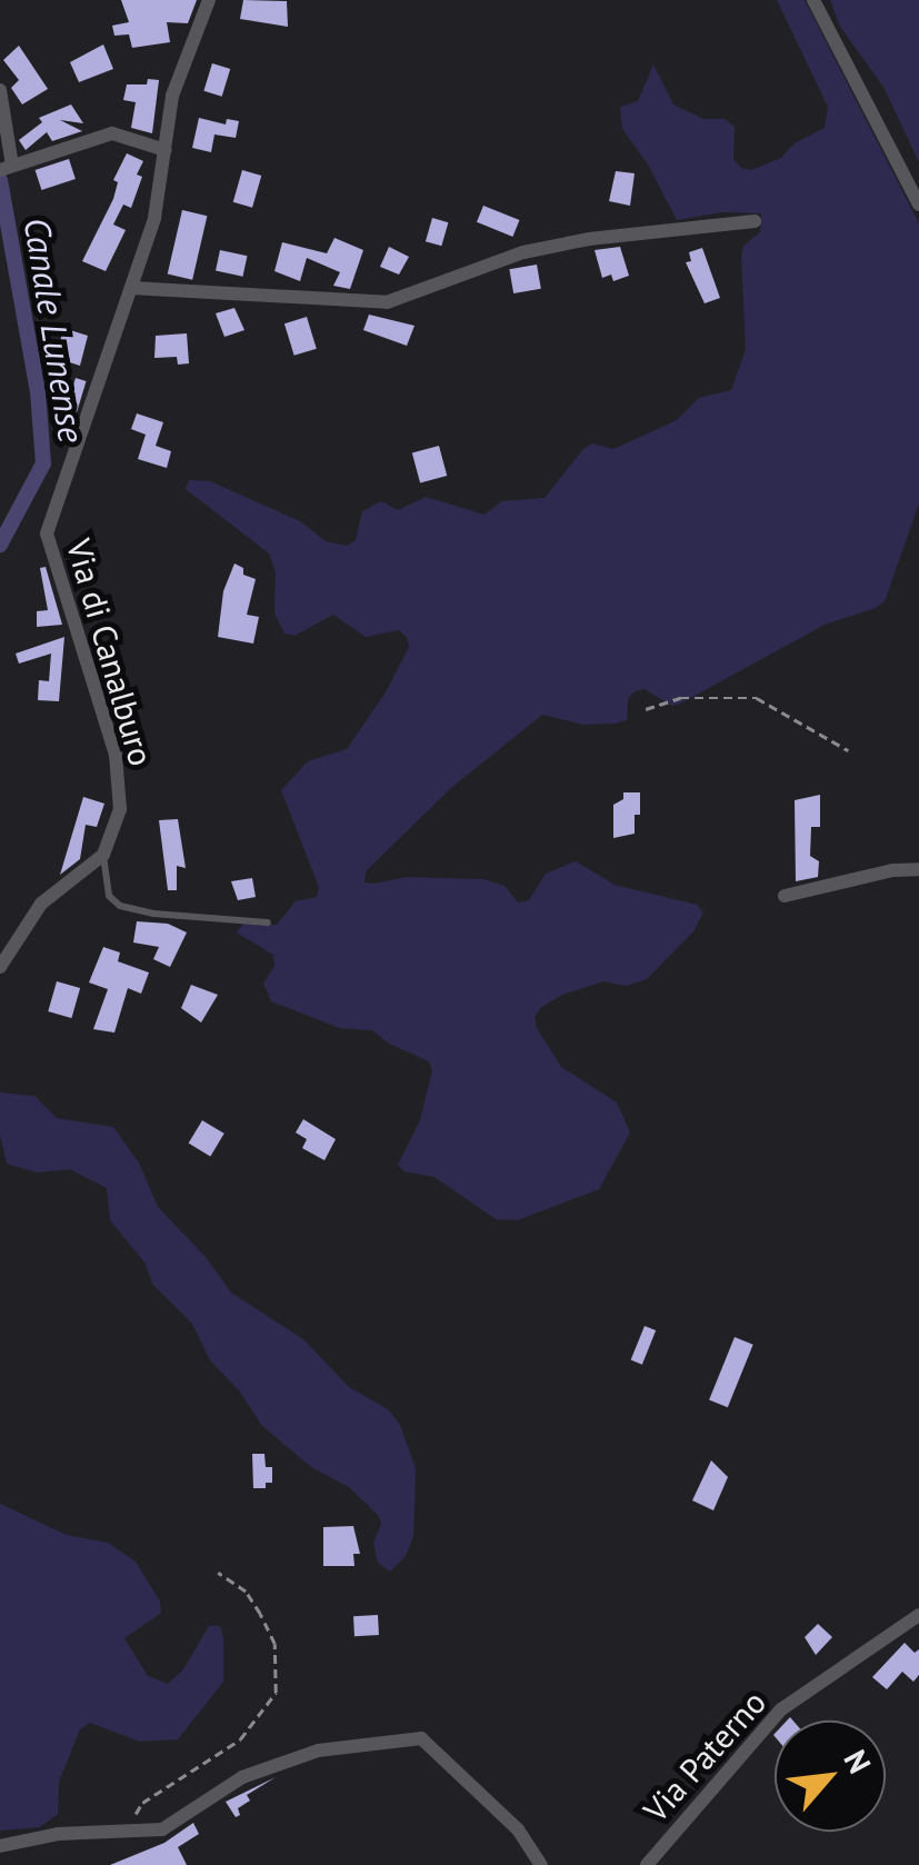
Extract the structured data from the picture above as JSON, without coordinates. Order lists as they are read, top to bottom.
{
  "streets": {
    "street": ["Via di Canalburo", "Via Paterno"]
  },
  "water": ["Canale Lunense"],
  "north": "top right"
}
